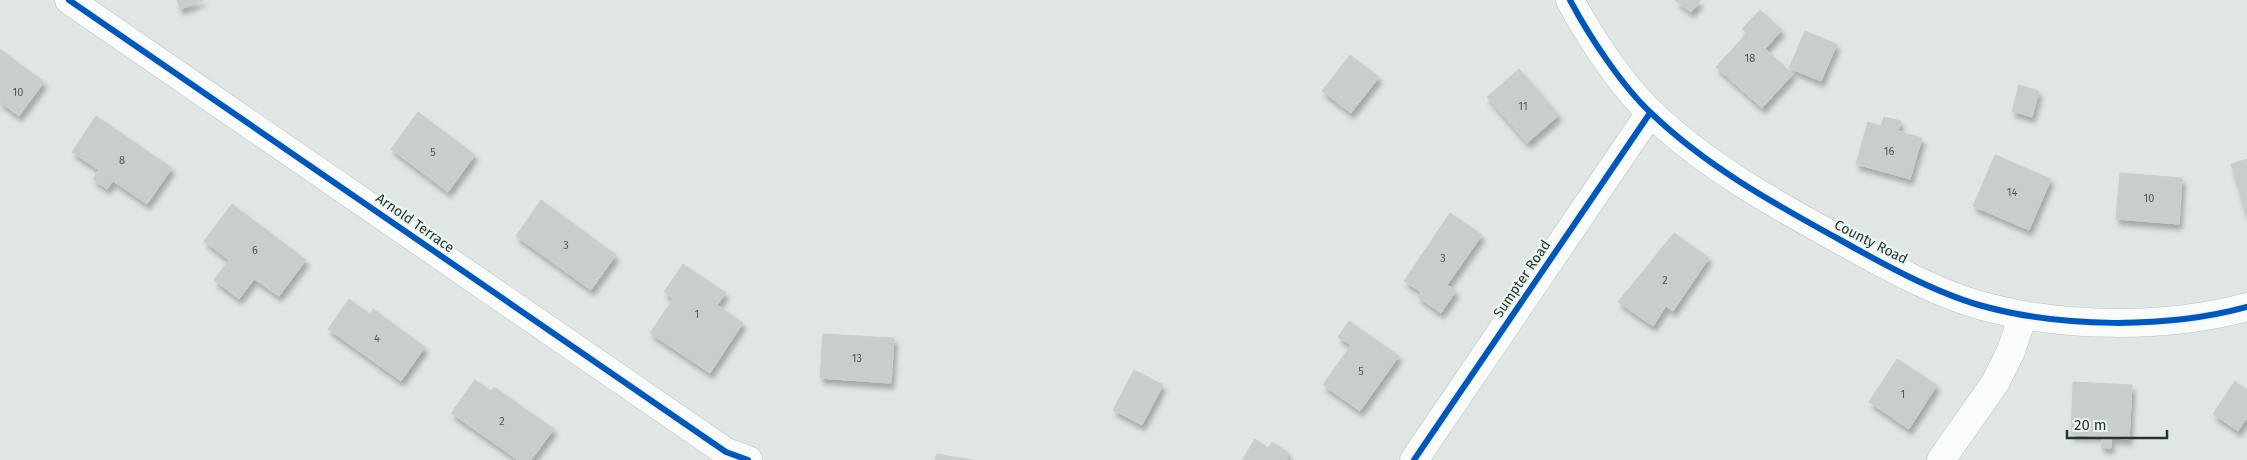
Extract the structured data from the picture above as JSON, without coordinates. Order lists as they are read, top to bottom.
{
  "streets": {
    "street": ["Arnold Terrace", "County Road", "Sumpter Road"]
  },
  "crossings": [
    ["County Road", "Sumpter Road"]
  ],
  "house_numbers": [
    "18",
    "10",
    "11",
    "16",
    "5",
    "8",
    "14",
    "10",
    "3",
    "6",
    "3",
    "2",
    "1",
    "4",
    "13",
    "5",
    "1",
    "2"
  ],
  "scale_bar": "20 m"
}
